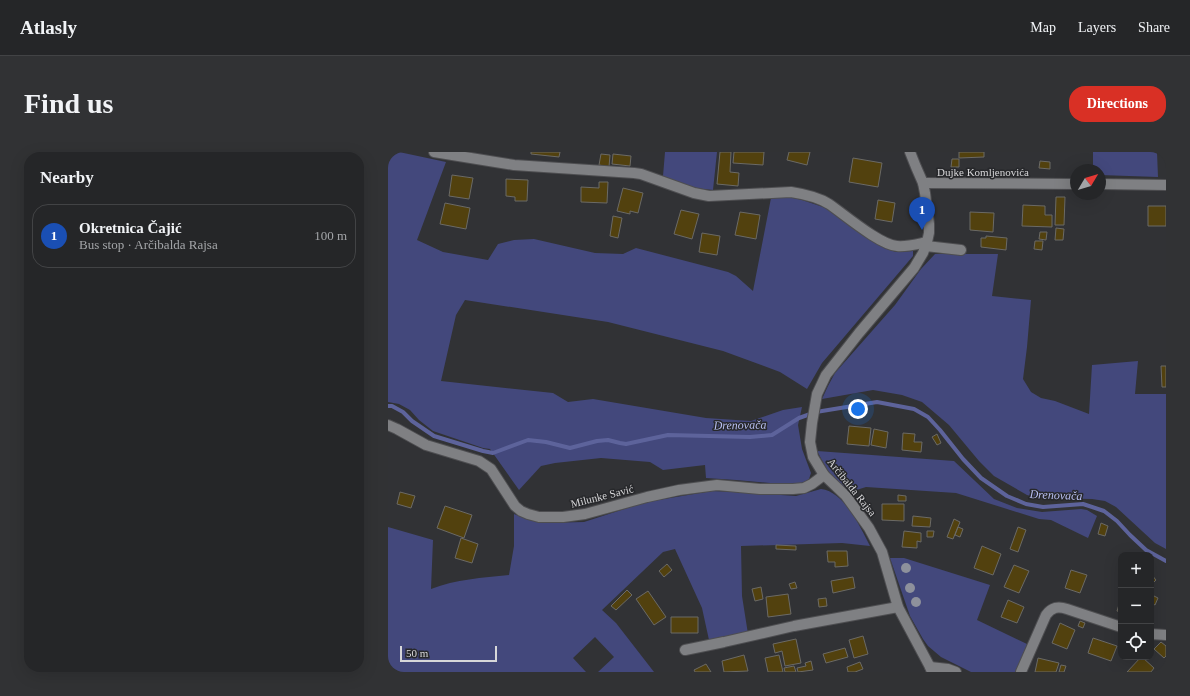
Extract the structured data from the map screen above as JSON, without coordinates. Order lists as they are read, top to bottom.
{
  "streets": {
    "street": ["Dujke Komljenovića", "Arčibalda Rajsa", "Milunke Savić"]
  },
  "crossings": [
    ["Dujke Komljenovića", "Arčibalda Rajsa"],
    ["Arčibalda Rajsa", "Milunke Savić"]
  ],
  "water": ["Drenovača"],
  "scale_bar": "50 m",
  "north": "top right",
  "page": {
    "header": "Atlasly",
    "nav": ["Map", "Layers", "Share"],
    "buttons": "Directions",
    "title": "Find us",
    "heading": "Nearby",
    "pins": "1",
    "list": [
      {
        "mark": "1",
        "name": "Okretnica Čajić",
        "note": "Bus stop · Arčibalda Rajsa",
        "value": "100 m"
      }
    ],
    "map_buttons": ["+", "−"],
    "scale": "50 m"
  }
}
